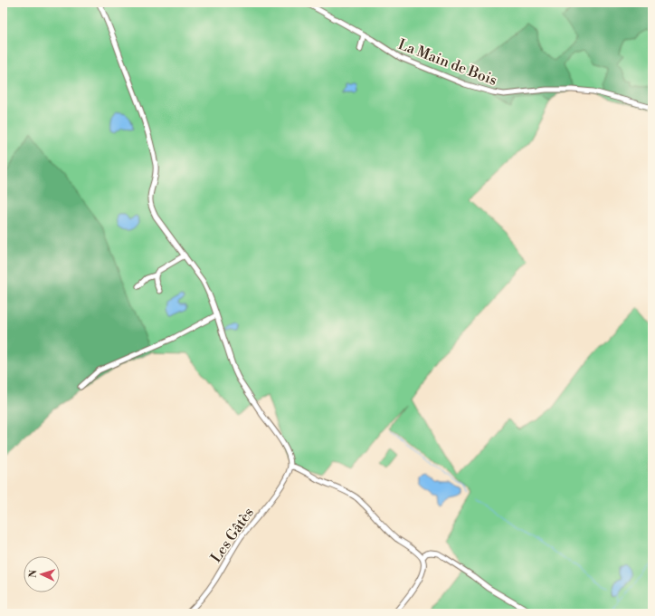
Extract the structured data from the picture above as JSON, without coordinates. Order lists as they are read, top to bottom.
{
  "streets": {
    "street": ["La Main de Bois", "Les Gâtès"]
  },
  "north": "left"
}
